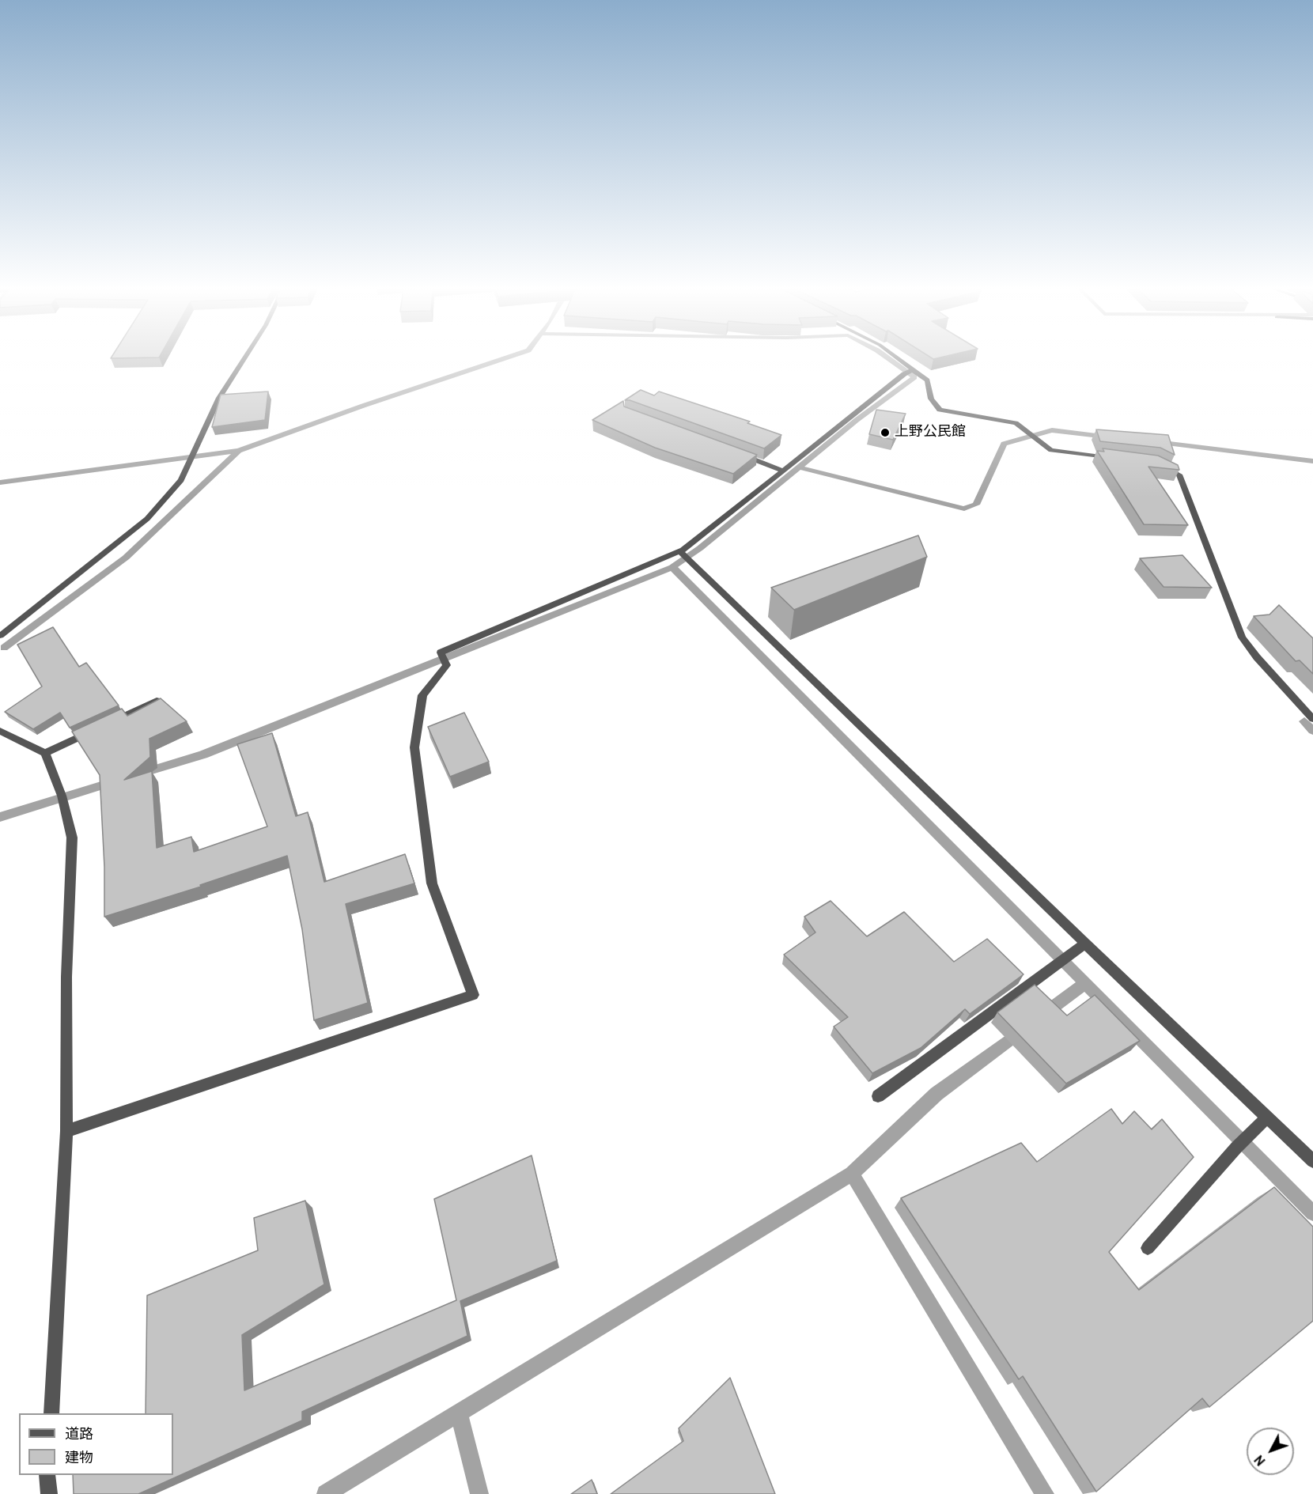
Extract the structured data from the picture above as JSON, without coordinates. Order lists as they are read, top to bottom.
{
  "places": ["上野公民館"],
  "legend": ["道路", "建物"],
  "north": "bottom left"
}
